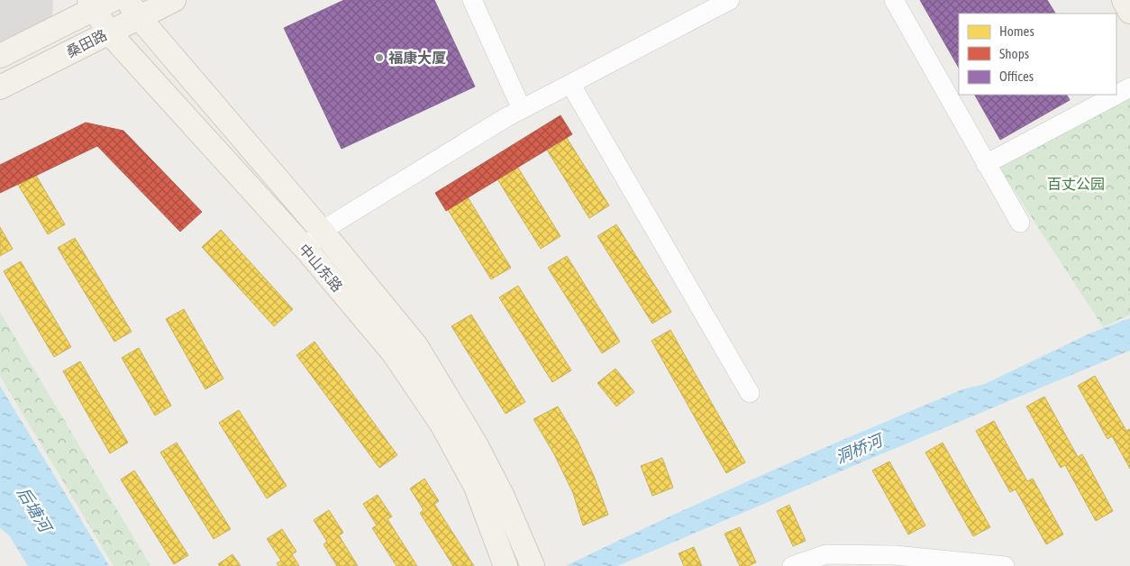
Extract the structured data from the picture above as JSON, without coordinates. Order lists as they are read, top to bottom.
{
  "streets": {
    "main road": ["桑田路", "中山东路"]
  },
  "crossings": [
    ["桑田路", "中山东路"]
  ],
  "water": ["洞桥河", "后塘河"],
  "parks": ["百丈公园"],
  "places": ["福康大厦"],
  "legend": ["Homes", "Shops", "Offices"]
}
